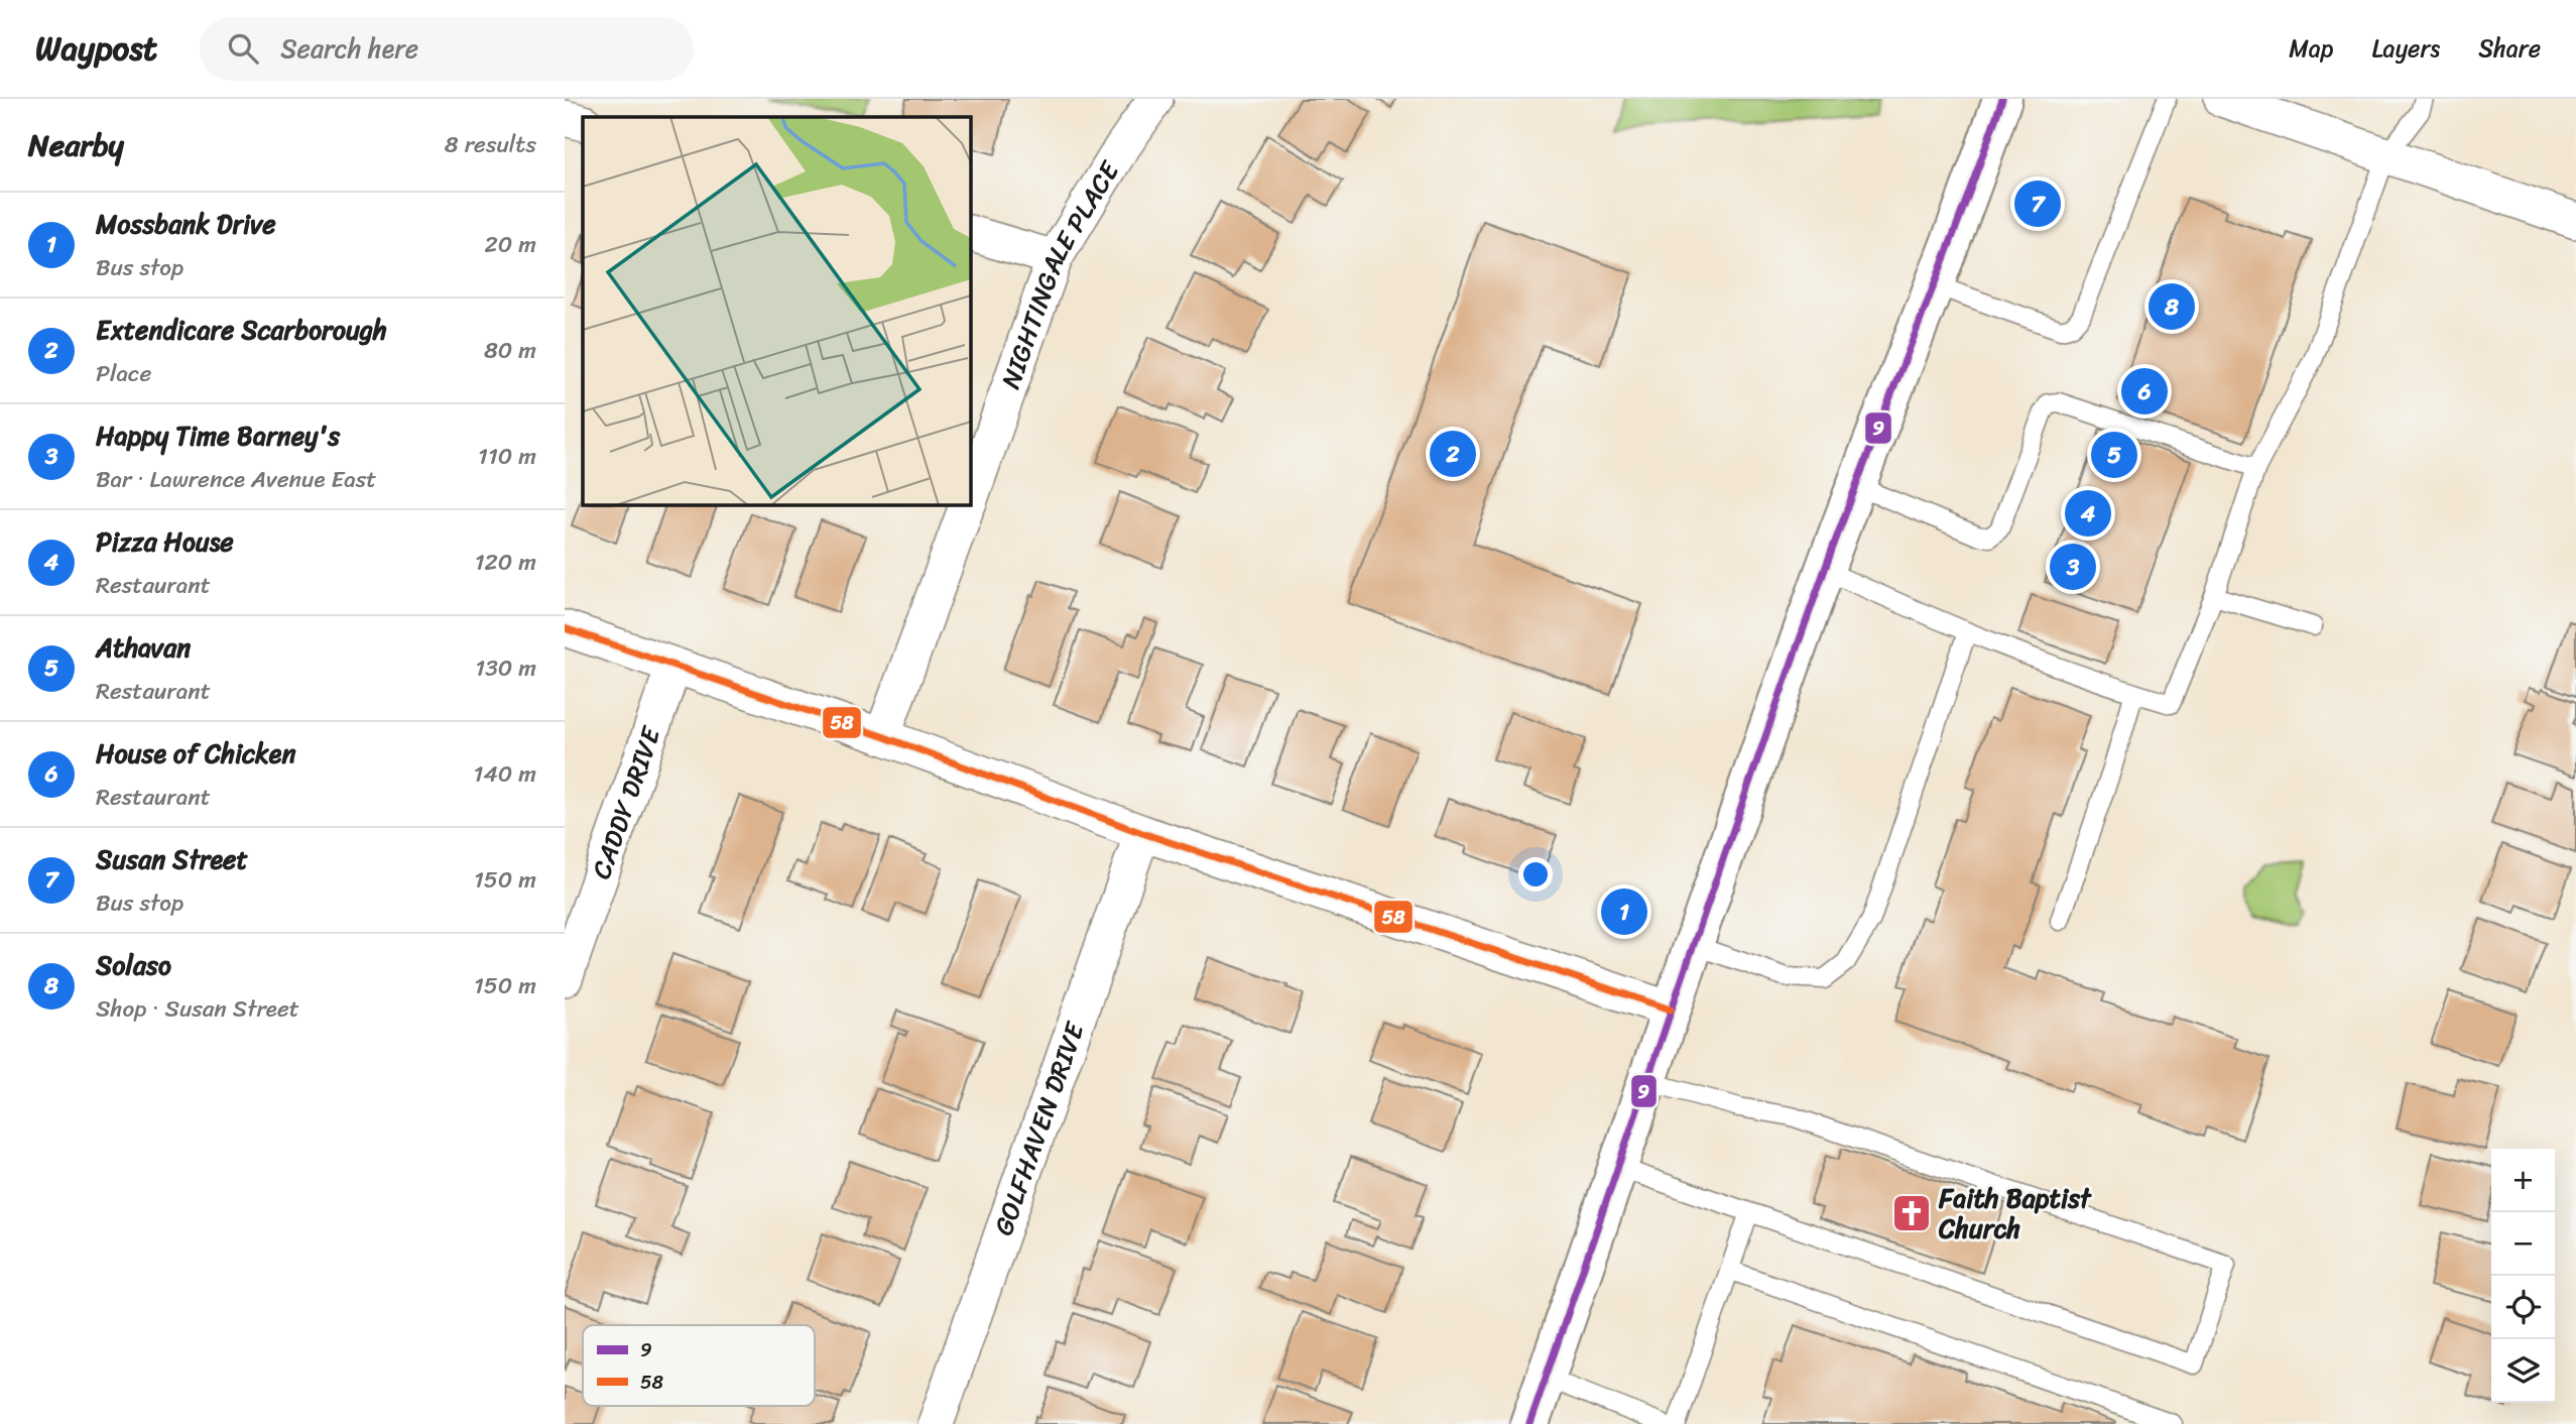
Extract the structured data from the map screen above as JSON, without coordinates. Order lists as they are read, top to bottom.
{
  "streets": {
    "street": ["NIGHTINGALE PLACE", "CADDY DRIVE", "GOLFHAVEN DRIVE"]
  },
  "places": {
    "church": ["Faith Baptist Church"]
  },
  "lines": ["transit line 9", "transit line 58"],
  "legend": ["9", "58"],
  "page": {
    "header": "Waypost",
    "search": "Search here",
    "nav": ["Map", "Layers", "Share"],
    "heading": ["Nearby", "8 results"],
    "pins": [
      "7",
      "8",
      "6",
      "2",
      "5",
      "4",
      "3",
      "1"
    ],
    "list": [
      {
        "mark": "1",
        "name": "Mossbank Drive",
        "note": "Bus stop",
        "value": "20 m"
      },
      {
        "mark": "2",
        "name": "Extendicare Scarborough",
        "note": "Place",
        "value": "80 m"
      },
      {
        "mark": "3",
        "name": "Happy Time Barney's",
        "note": "Bar · Lawrence Avenue East",
        "value": "110 m"
      },
      {
        "mark": "4",
        "name": "Pizza House",
        "note": "Restaurant",
        "value": "120 m"
      },
      {
        "mark": "5",
        "name": "Athavan",
        "note": "Restaurant",
        "value": "130 m"
      },
      {
        "mark": "6",
        "name": "House of Chicken",
        "note": "Restaurant",
        "value": "140 m"
      },
      {
        "mark": "7",
        "name": "Susan Street",
        "note": "Bus stop",
        "value": "150 m"
      },
      {
        "mark": "8",
        "name": "Solaso",
        "note": "Shop · Susan Street",
        "value": "150 m"
      }
    ],
    "map_buttons": ["+", "−"]
  }
}
